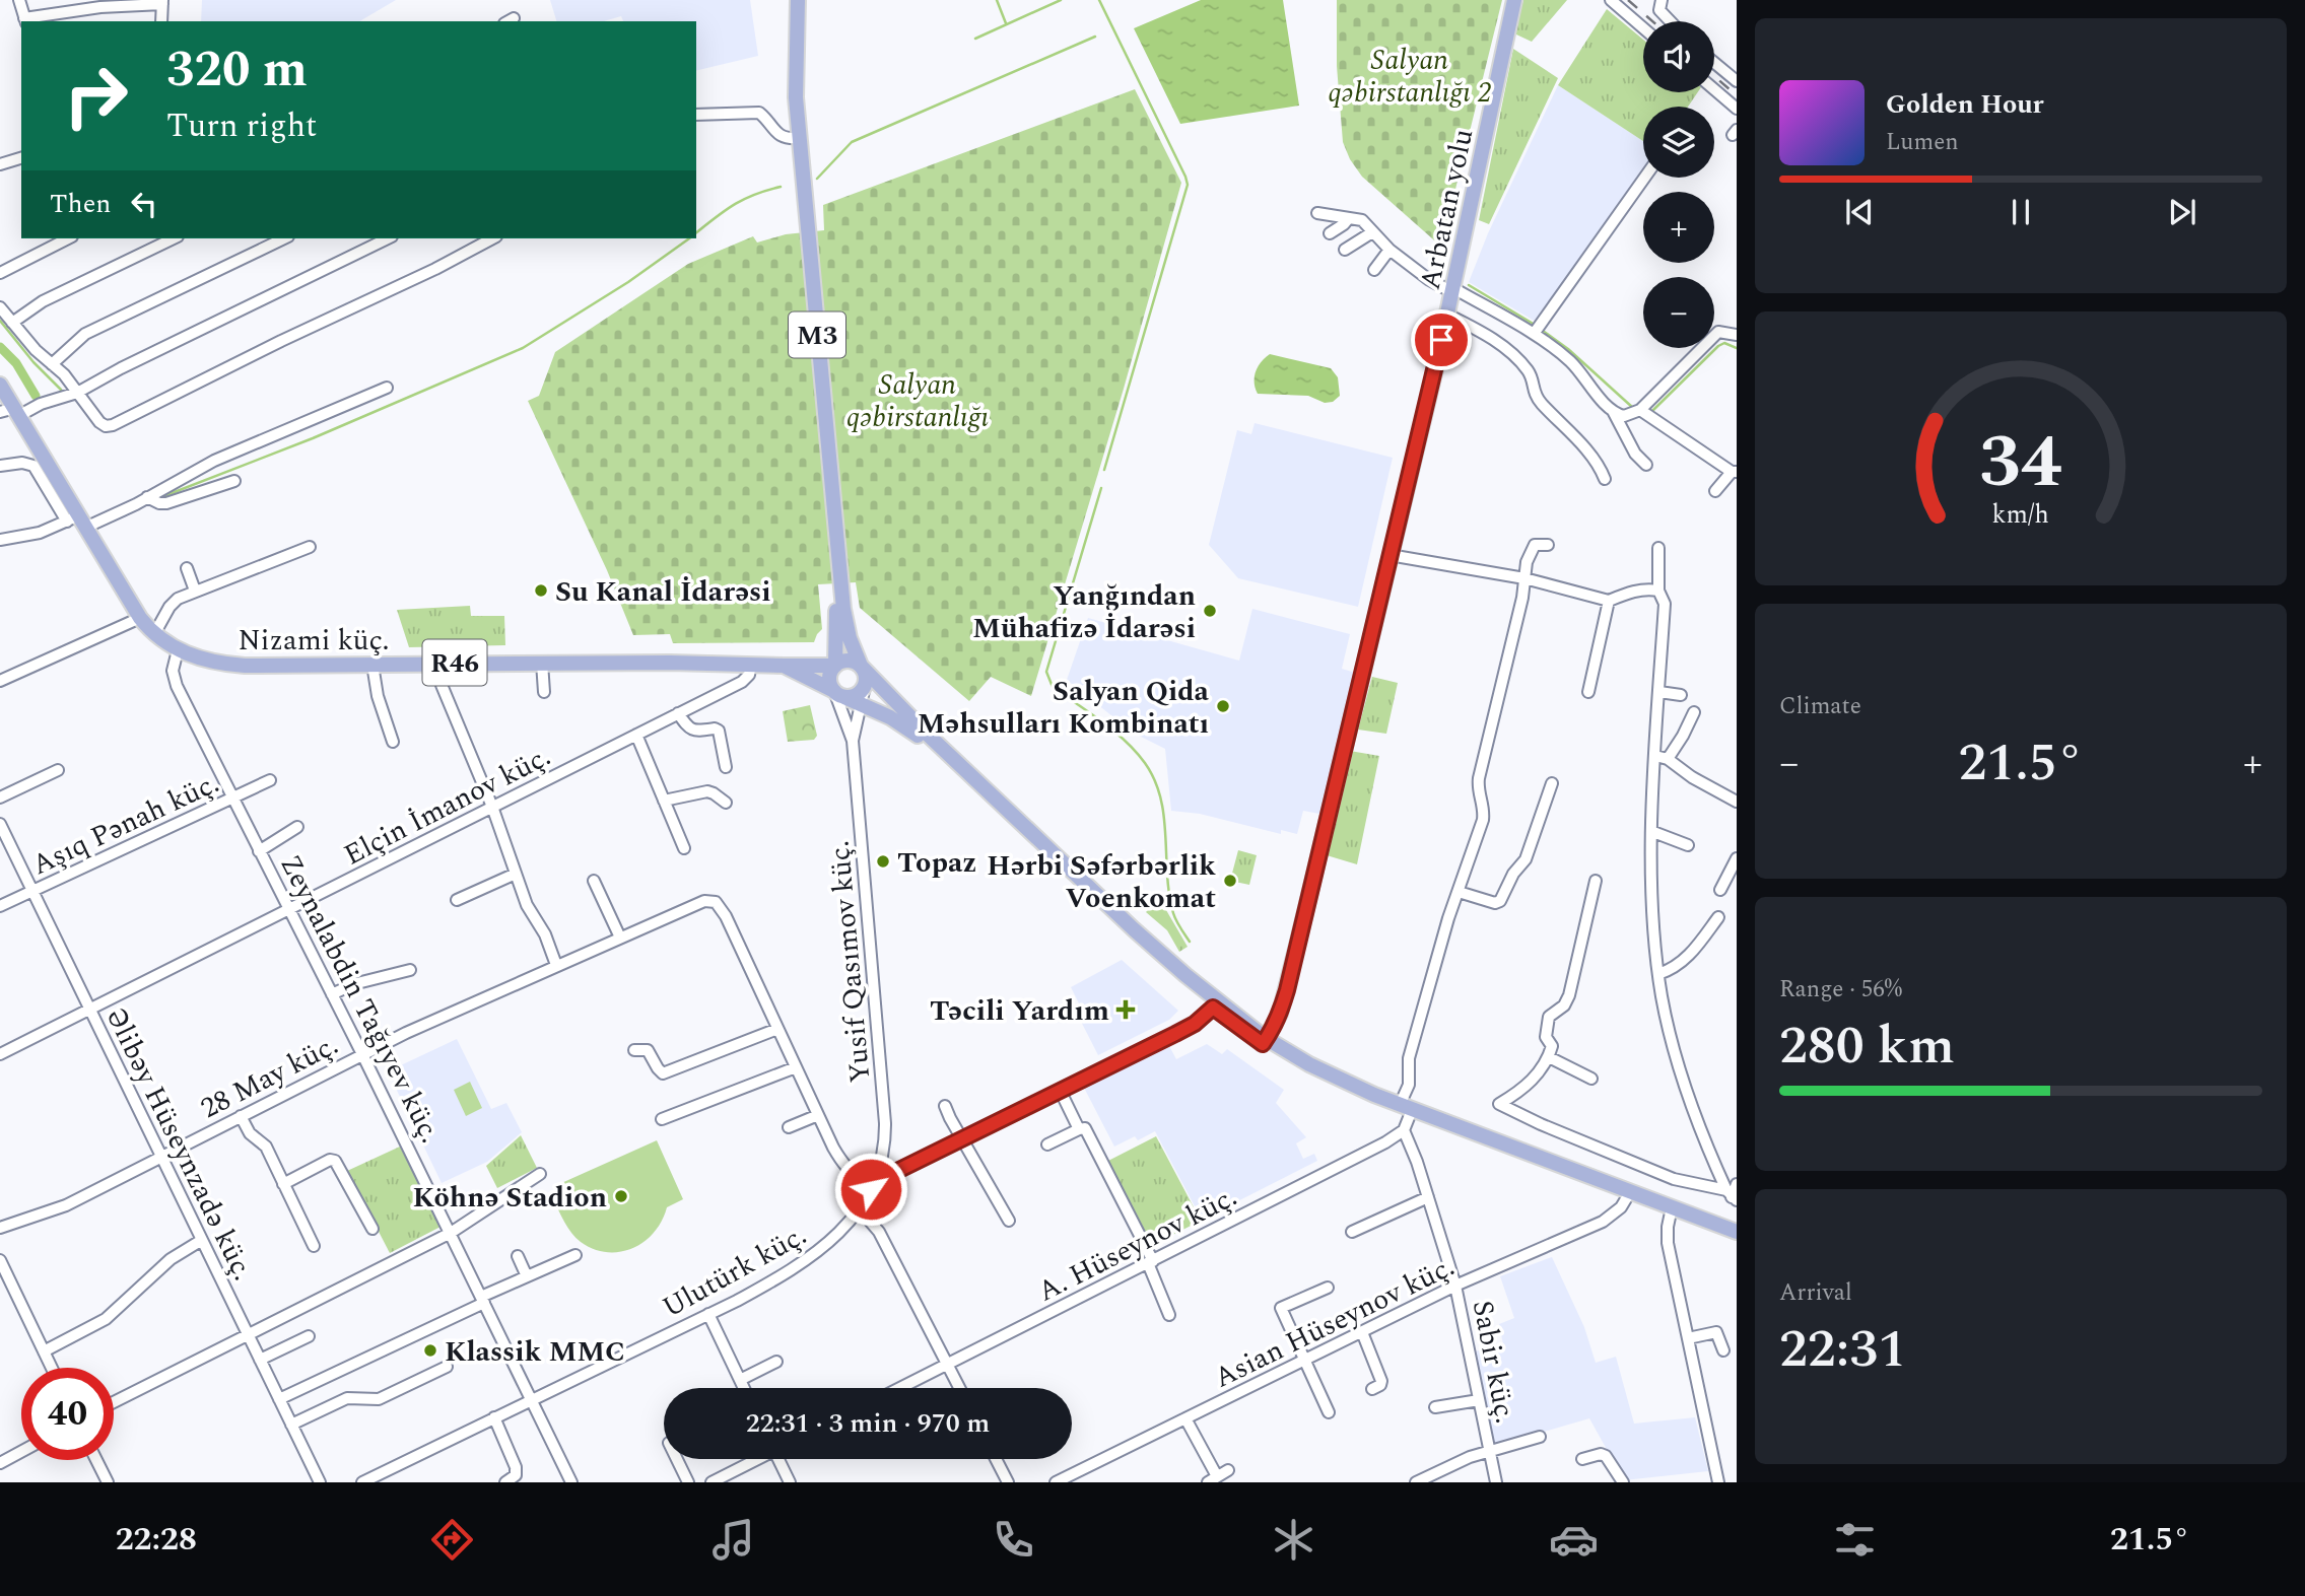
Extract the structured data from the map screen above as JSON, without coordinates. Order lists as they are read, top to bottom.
{
  "streets": {
    "main road": [
      "Arbatan yolu",
      "M3",
      "Nizami küç.",
      "R46"
    ],
    "street": [
      "Elçin İmanov küç.",
      "Aşıq Pənah küç.",
      "Yusif Qasımov küç.",
      "Zeynalabdin Tağıyev küç.",
      "28 May küç.",
      "Əlibəy Hüseynzadə küç.",
      "A. Hüseynov küç.",
      "Ulutürk küç.",
      "Asian Hüseynov küç.",
      "Sabir küç."
    ]
  },
  "crossings": [
    ["M3", "Nizami küç."],
    ["Nizami küç.", "R46"],
    ["Nizami küç.", "Elçin İmanov küç."],
    ["Nizami küç.", "Zeynalabdin Tağıyev küç."],
    ["Elçin İmanov küç.", "Zeynalabdin Tağıyev küç."],
    ["Elçin İmanov küç.", "Əlibəy Hüseynzadə küç."],
    ["Aşıq Pənah küç.", "Zeynalabdin Tağıyev küç."],
    ["Aşıq Pənah küç.", "Əlibəy Hüseynzadə küç."],
    ["Yusif Qasımov küç.", "Ulutürk küç."],
    ["Zeynalabdin Tağıyev küç.", "28 May küç."],
    ["Zeynalabdin Tağıyev küç.", "Ulutürk küç."],
    ["28 May küç.", "Əlibəy Hüseynzadə küç."],
    ["A. Hüseynov küç.", "Sabir küç."],
    ["Asian Hüseynov küç.", "Sabir küç."]
  ],
  "parks": ["Salyan qəbirstanlığı 2", "Salyan qəbirstanlığı"],
  "places": {
    "other": [
      "Su Kanal İdarəsi",
      "Yanğından Mühafizə İdarəsi",
      "Salyan Qida Məhsulları Kombinatı",
      "Topaz",
      "Hərbi Səfərbərlik Voenkomat",
      "Köhnə Stadion",
      "Klassik MMC"
    ],
    "health": ["Təcili Yardım"]
  },
  "page": {
    "map_buttons": ["+", "−"],
    "turn": ["320 m", "Turn right"],
    "song": ["Golden Hour", "Lumen"],
    "then": "Then",
    "tile": [
      "Climate",
      ["Range · 56%", "280 km"],
      ["Arrival", "22:31"]
    ],
    "heat": ["−", "21.5°", "+"],
    "limit": "40",
    "trip": "22:31 · 3 min · 970 m",
    "tabs": ["22:28", "21.5°"],
    "gauge": ["34", "km/h"]
  }
}
